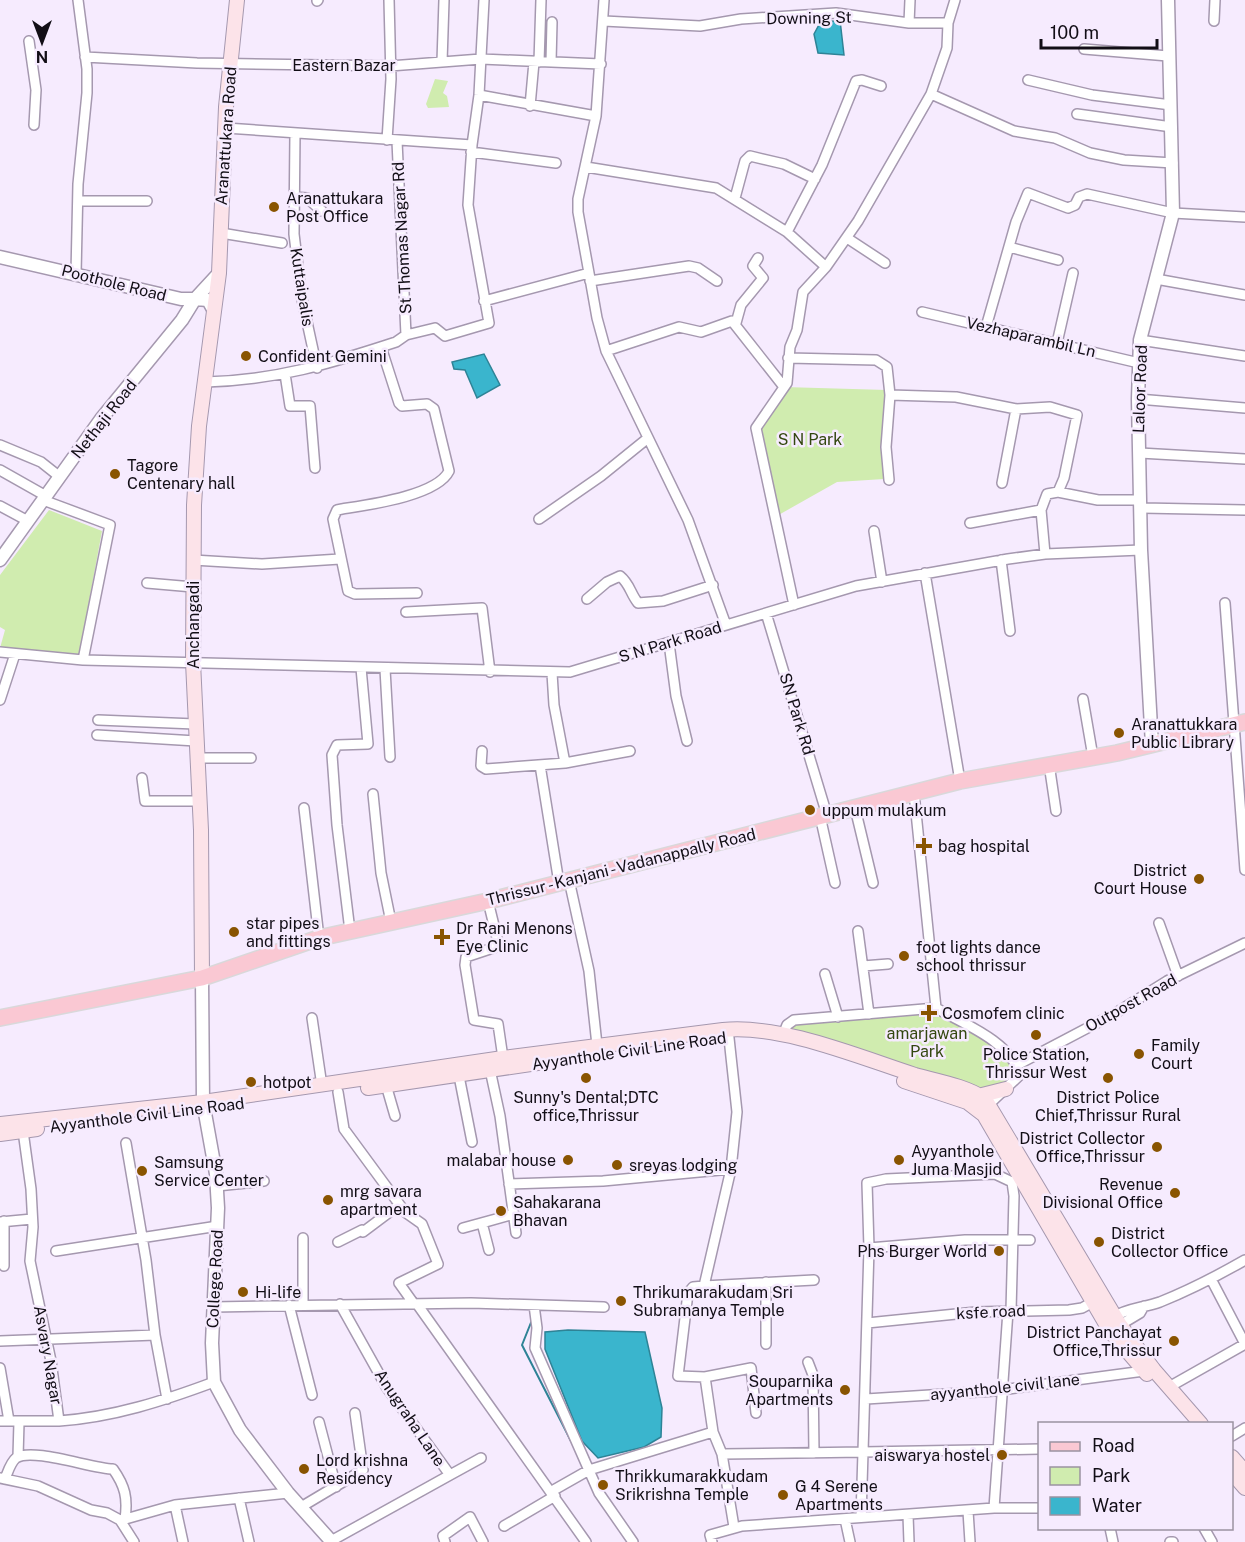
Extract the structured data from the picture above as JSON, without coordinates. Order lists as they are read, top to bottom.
{
  "streets": {
    "main road": [
      "Aranattukara Road",
      "Anchangadi",
      "Thrissur - Kanjani - Vadanappally Road",
      "Ayyanthole Civil Line Road"
    ],
    "street": [
      "Downing St",
      "Eastern Bazar",
      "St Thomas Nagar Rd",
      "Poothole Road",
      "Kuttaipalis",
      "Vezhaparambil Ln",
      "Laloor Road",
      "Nethaji Road",
      "S N Park Road",
      "SN Park Rd",
      "Outpost Road",
      "College Road",
      "ksfe road",
      "Asvary Nagar",
      "ayyanthole civil lane",
      "Anugraha Lane"
    ]
  },
  "crossings": [
    ["Eastern Bazar", "Aranattukara Road"],
    ["Eastern Bazar", "St Thomas Nagar Rd"],
    ["Aranattukara Road", "Anchangadi"],
    ["Poothole Road", "Nethaji Road"],
    ["Vezhaparambil Ln", "Laloor Road"],
    ["Laloor Road", "S N Park Road"],
    ["Laloor Road", "Thrissur - Kanjani - Vadanappally Road"],
    ["Anchangadi", "S N Park Road"],
    ["Anchangadi", "Thrissur - Kanjani - Vadanappally Road"],
    ["Anchangadi", "College Road"],
    ["S N Park Road", "SN Park Rd"],
    ["SN Park Rd", "Thrissur - Kanjani - Vadanappally Road"],
    ["Thrissur - Kanjani - Vadanappally Road", "College Road"],
    ["Ayyanthole Civil Line Road", "College Road"],
    ["Ayyanthole Civil Line Road", "Asvary Nagar"],
    ["College Road", "Asvary Nagar"],
    ["College Road", "Anugraha Lane"]
  ],
  "parks": ["S N Park", "amarjawan Park"],
  "places": {
    "other": [
      "Aranattukara Post Office",
      "Confident Gemini",
      "Tagore Centenary hall",
      "Aranattukkara Public Library",
      "uppum mulakum",
      "District Court House",
      "star pipes and fittings",
      "foot lights dance school thrissur",
      "Police Station, Thrissur West",
      "Family Court",
      "Sunny's Dental;DTC office,Thrissur",
      "District Police Chief,Thrissur Rural",
      "hotpot",
      "District Collector Office,Thrissur",
      "malabar house",
      "Ayyanthole Juma Masjid",
      "sreyas lodging",
      "Samsung Service Center",
      "Revenue Divisional Office",
      "mrg savara apartment",
      "Sahakarana Bhavan",
      "District Collector Office",
      "Phs Burger World",
      "Hi-life",
      "Thrikumarakudam Sri Subramanya Temple",
      "District Panchayat Office,Thrissur",
      "Souparnika Apartments",
      "aiswarya hostel",
      "Lord krishna Residency",
      "Thrikkumarakkudam Srikrishna Temple",
      "G 4 Serene Apartments"
    ],
    "health": ["bag hospital", "Dr Rani Menons Eye Clinic", "Cosmofem clinic"]
  },
  "legend": ["Road", "Park", "Water"],
  "scale_bar": "100 m",
  "north": "bottom"
}
